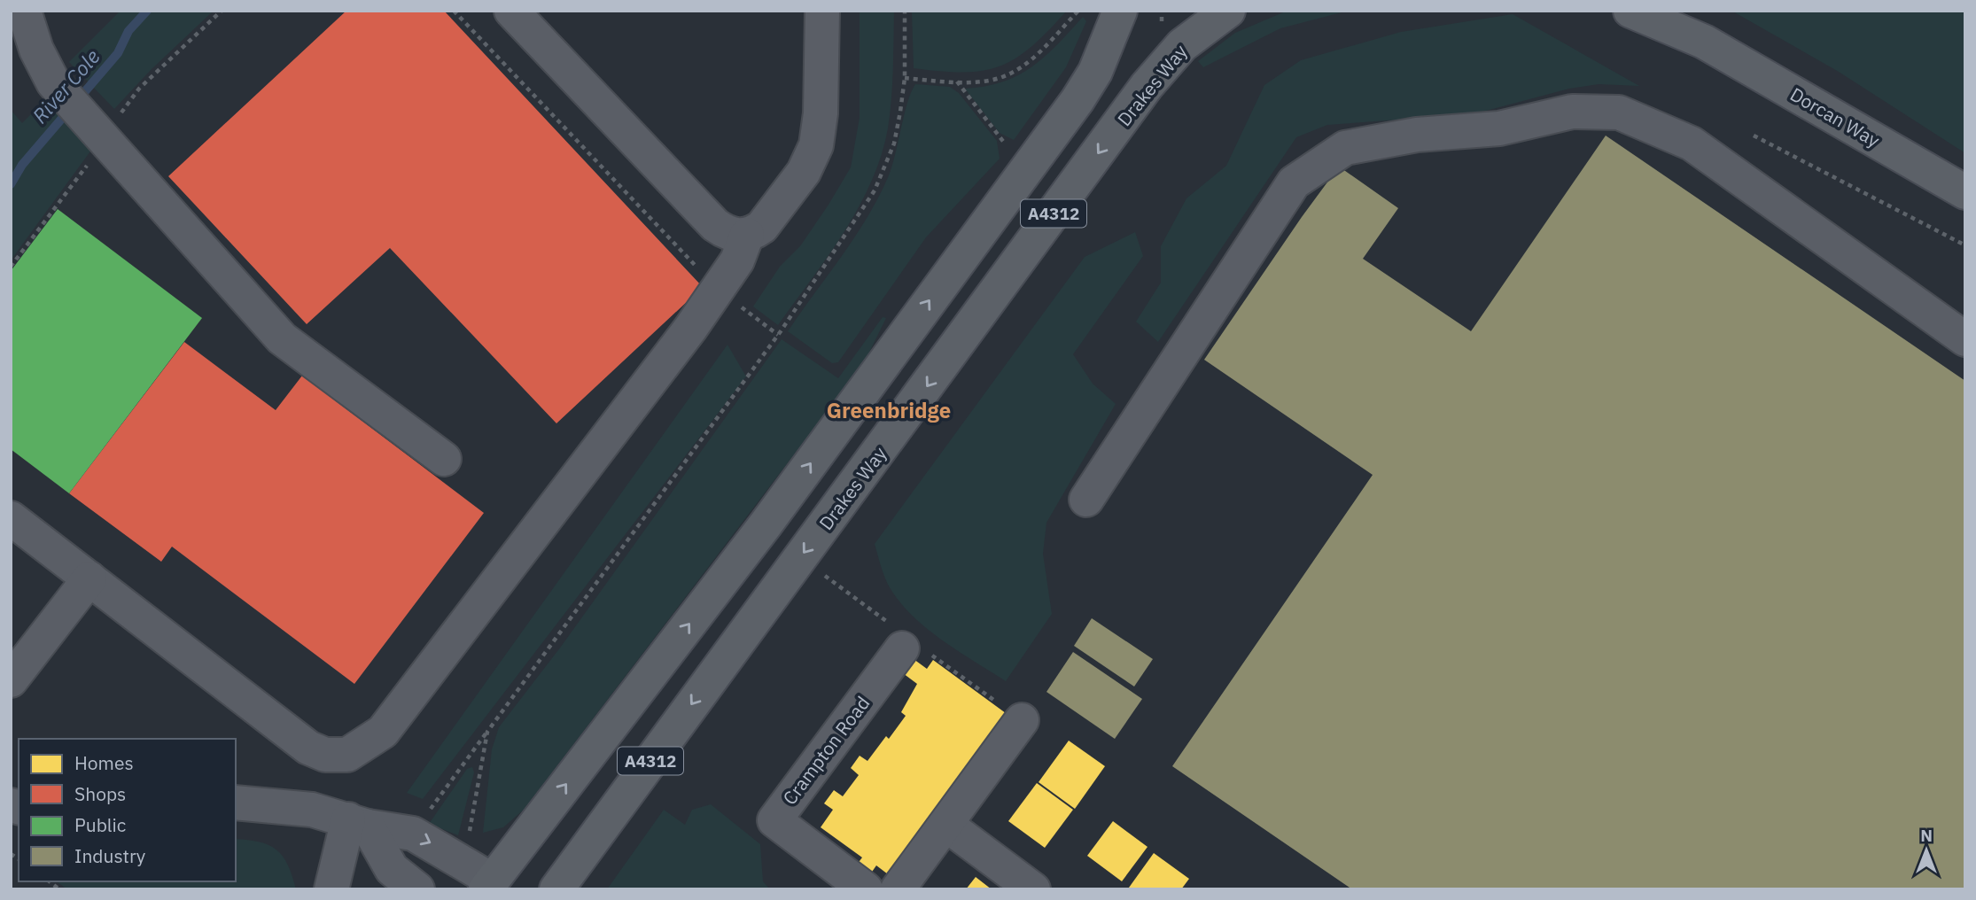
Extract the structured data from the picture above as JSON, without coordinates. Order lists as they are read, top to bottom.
{
  "streets": {
    "main road": ["Drakes Way", "Dorcan Way", "A4312"],
    "street": ["Crampton Road"]
  },
  "districts": ["Greenbridge"],
  "water": ["River Cole"],
  "legend": [
    "Homes",
    "Shops",
    "Public",
    "Industry"
  ],
  "north": "top"
}
